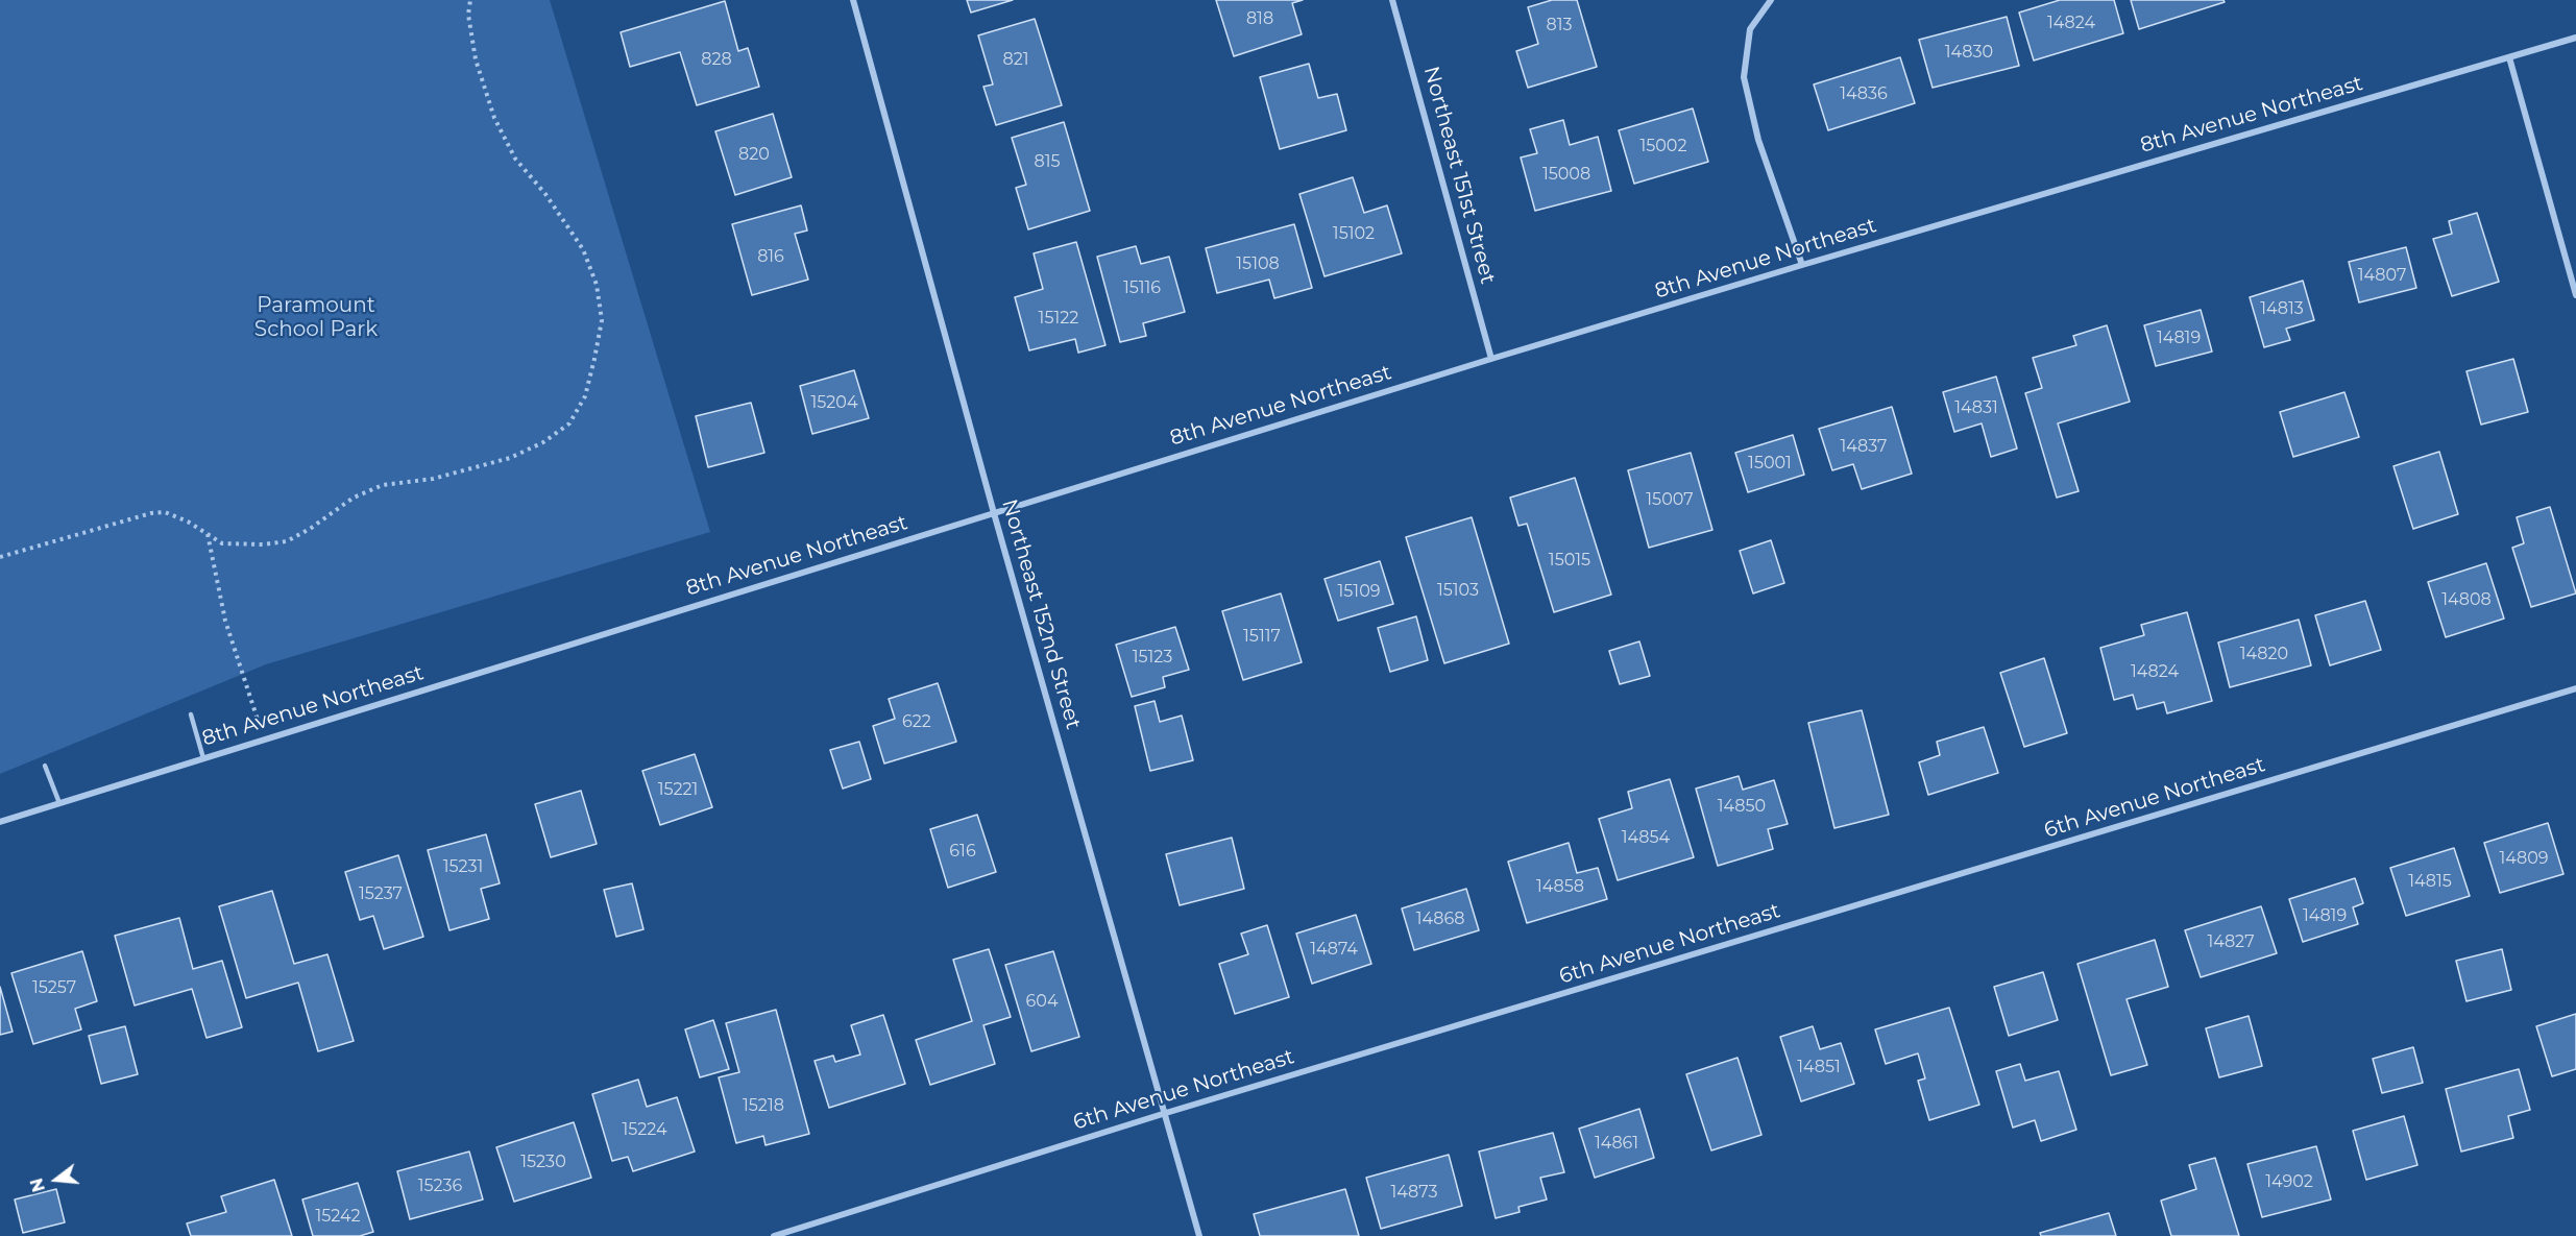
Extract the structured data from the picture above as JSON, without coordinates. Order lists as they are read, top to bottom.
{
  "streets": {
    "street": [
      "8th Avenue Northeast",
      "Northeast 151st Street",
      "Northeast 152nd Street",
      "6th Avenue Northeast"
    ]
  },
  "crossings": [
    ["8th Avenue Northeast", "Northeast 151st Street"],
    ["8th Avenue Northeast", "Northeast 152nd Street"],
    ["Northeast 152nd Street", "6th Avenue Northeast"]
  ],
  "parks": ["Paramount School Park"],
  "house_numbers": [
    "818",
    "14824",
    "813",
    "14830",
    "828",
    "821",
    "14836",
    "15002",
    "820",
    "815",
    "15008",
    "15102",
    "816",
    "15108",
    "14807",
    "15116",
    "14813",
    "15122",
    "14819",
    "15204",
    "14831",
    "14837",
    "15001",
    "15007",
    "15015",
    "15103",
    "15109",
    "14808",
    "15117",
    "14820",
    "15123",
    "14824",
    "622",
    "15221",
    "14850",
    "14854",
    "616",
    "14809",
    "15231",
    "14815",
    "14858",
    "15237",
    "14819",
    "14868",
    "14827",
    "14874",
    "15257",
    "604",
    "14851",
    "15218",
    "15224",
    "14861",
    "15230",
    "14902",
    "15236",
    "14873",
    "15242"
  ],
  "north": "left"
}
